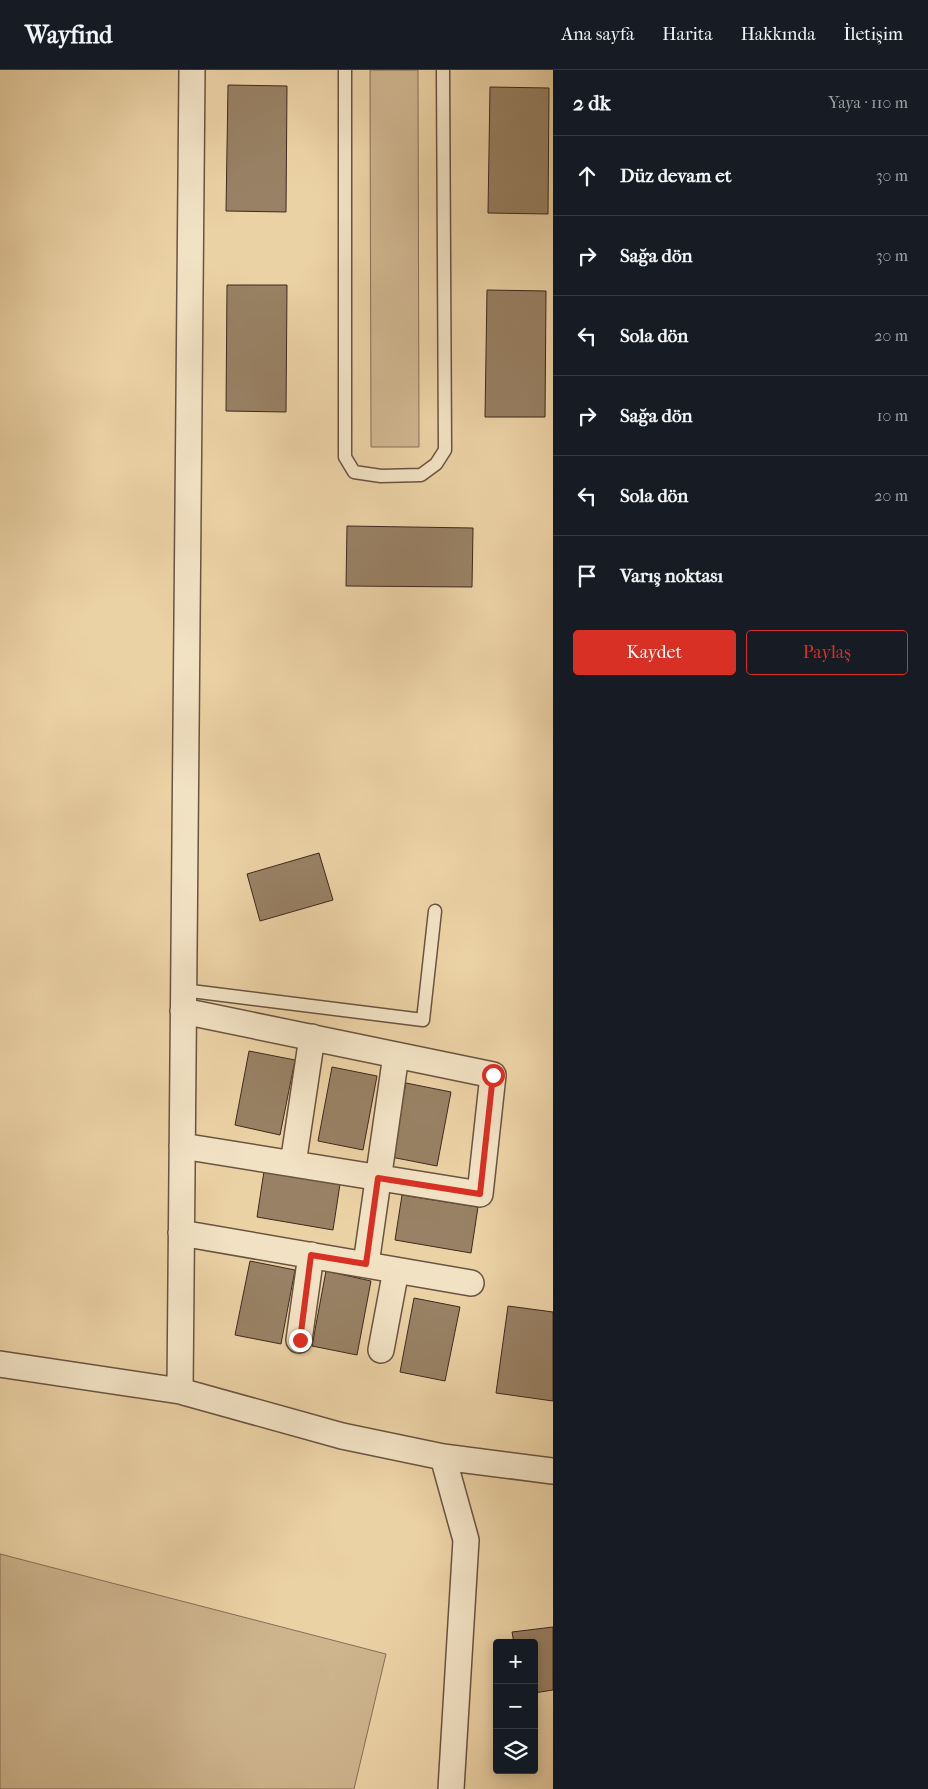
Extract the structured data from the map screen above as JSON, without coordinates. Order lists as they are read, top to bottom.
{
  "page": {
    "header": "Wayfind",
    "nav": [
      "Ana sayfa",
      "Harita",
      "Hakkında",
      "İletişim"
    ],
    "heading": ["2 dk", "Yaya · 110 m"],
    "list": [
      ["Düz devam et", "30 m"],
      ["Sağa dön", "30 m"],
      ["Sola dön", "20 m"],
      ["Sağa dön", "10 m"],
      ["Sola dön", "20 m"],
      "Varış noktası"
    ],
    "buttons": ["Kaydet", "Paylaş"],
    "map_buttons": ["+", "−"]
  }
}
